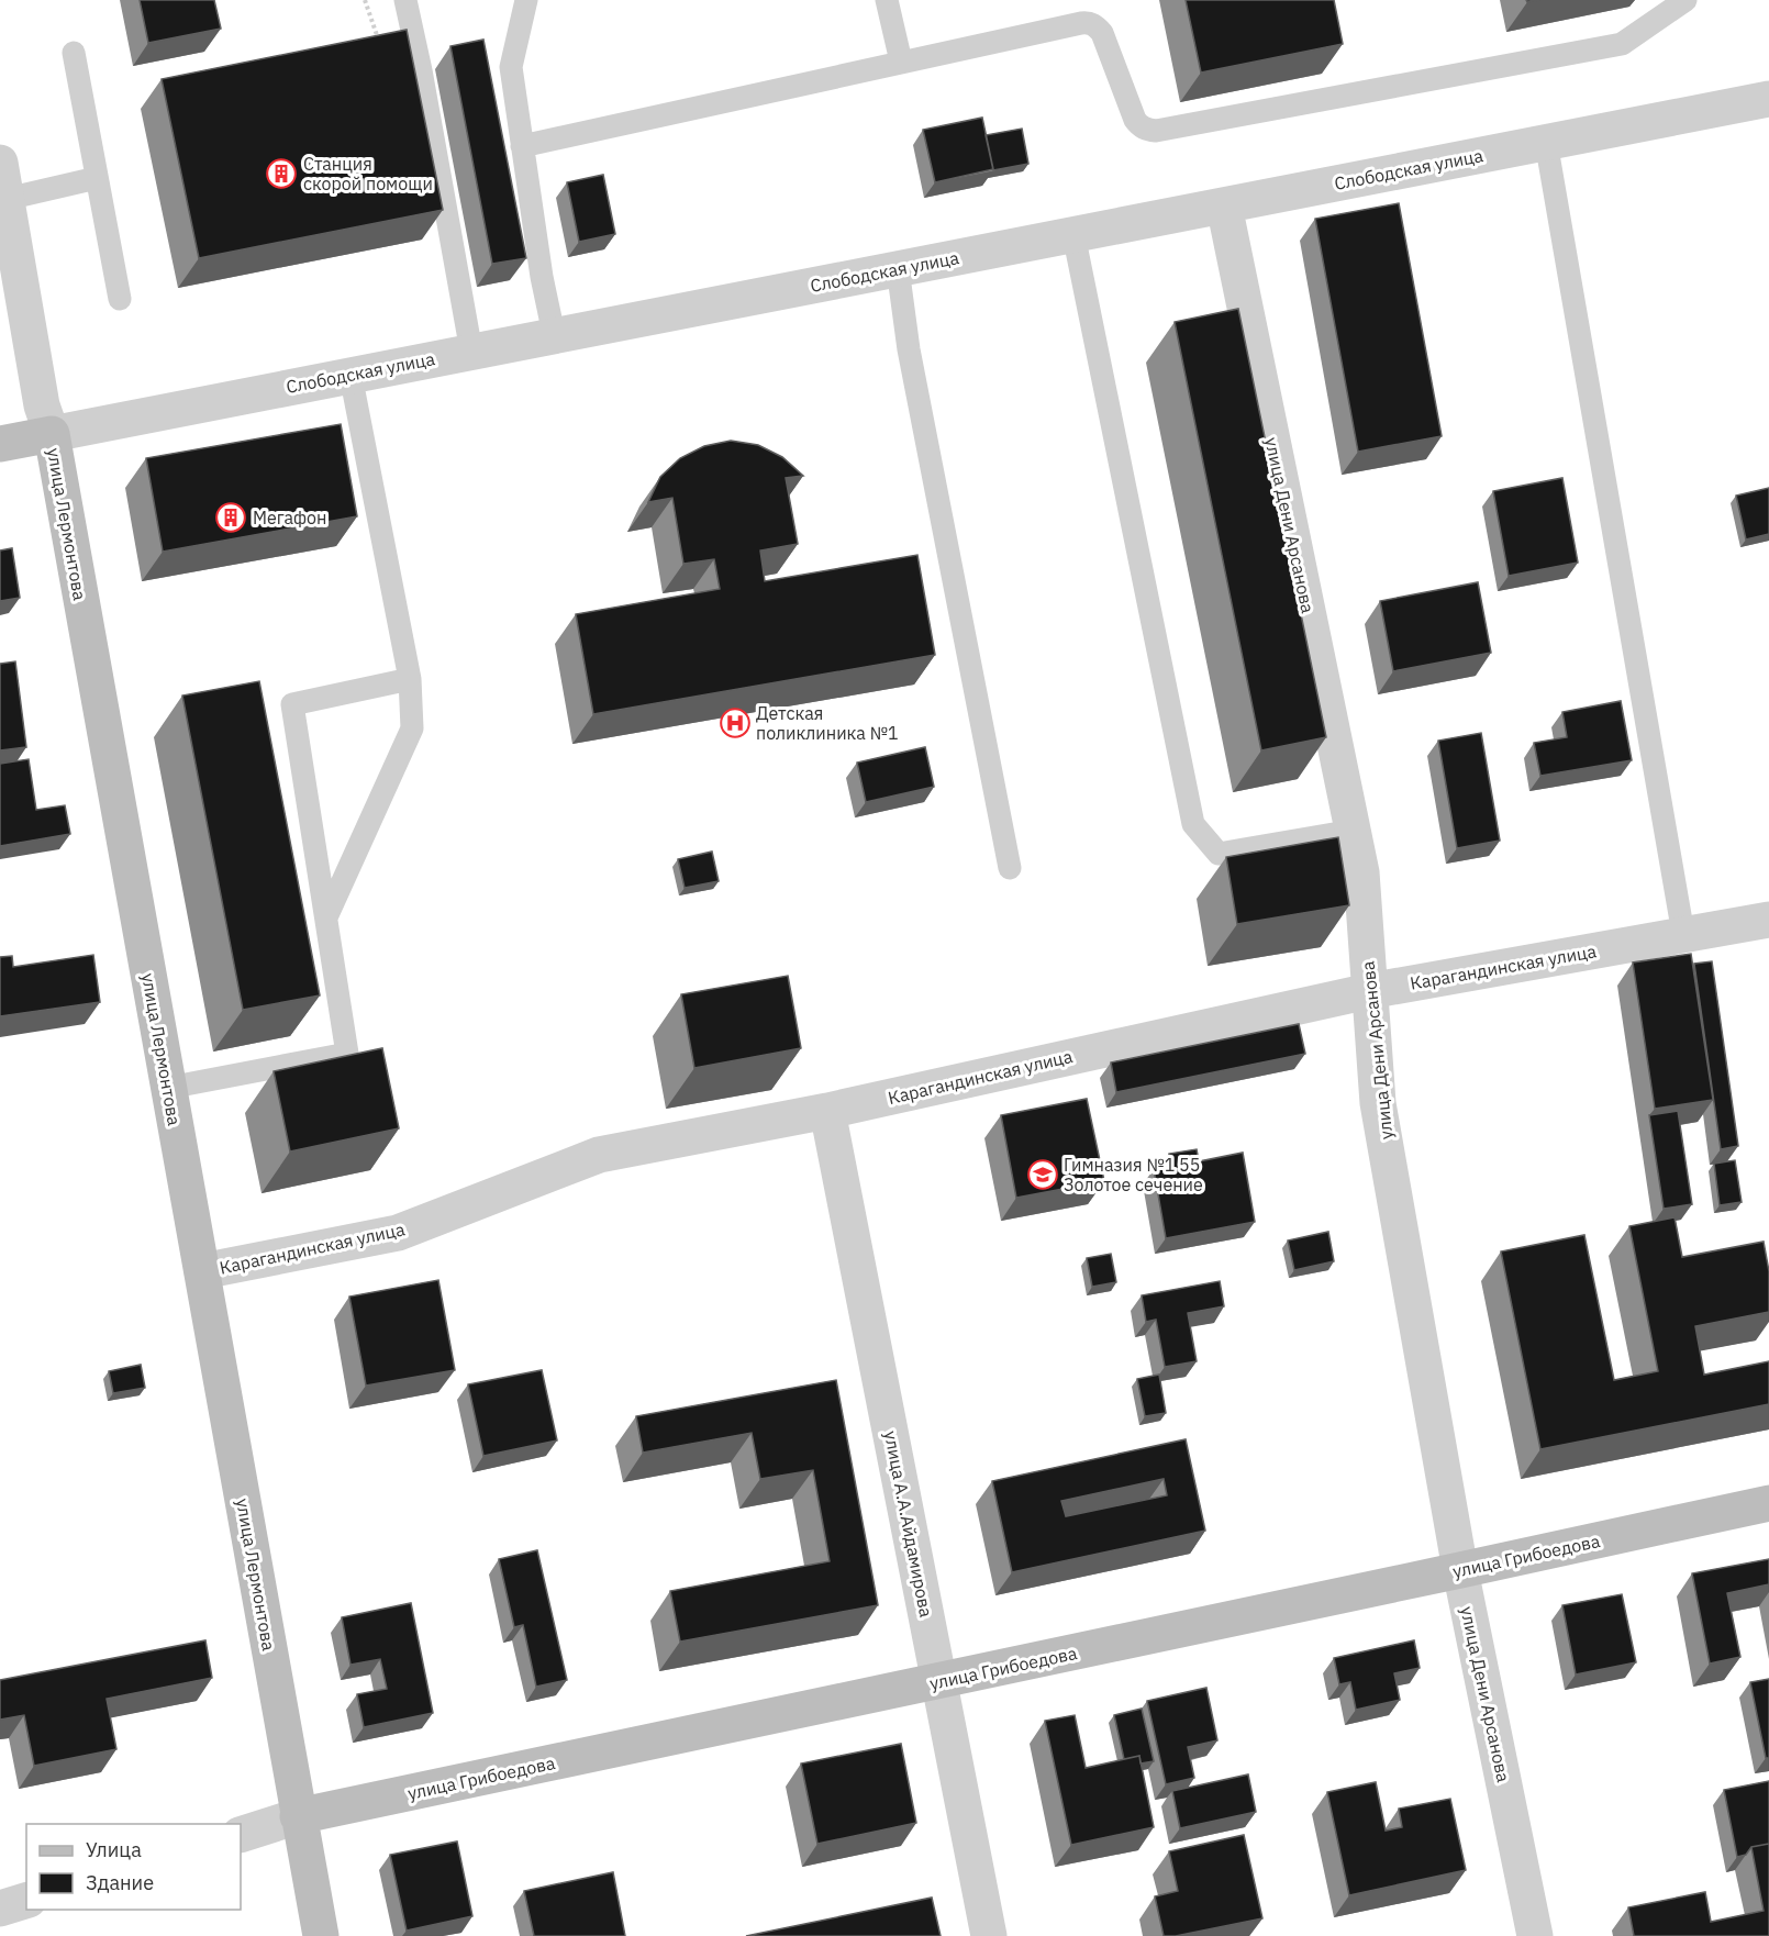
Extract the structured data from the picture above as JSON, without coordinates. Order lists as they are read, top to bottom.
{
  "streets": {
    "street": [
      "Слободская улица",
      "улица Лермонтова",
      "улица Дени Арсанова",
      "Карагандинская улица",
      "улица А.А.Айдамирова",
      "улица Грибоедова"
    ]
  },
  "crossings": [
    ["Слободская улица", "улица Лермонтова"],
    ["Слободская улица", "улица Дени Арсанова"],
    ["улица Лермонтова", "Карагандинская улица"],
    ["улица Лермонтова", "улица Грибоедова"],
    ["улица Дени Арсанова", "Карагандинская улица"],
    ["улица Дени Арсанова", "улица Грибоедова"],
    ["Карагандинская улица", "улица А.А.Айдамирова"],
    ["улица А.А.Айдамирова", "улица Грибоедова"]
  ],
  "places": {
    "building": ["Станция скорой помощи", "Мегафон"],
    "hospital": ["Детская поликлиника №1"],
    "school or university": ["Гимназия №1 55 Золотое сечение"]
  },
  "legend": ["Улица", "Здание"]
}
